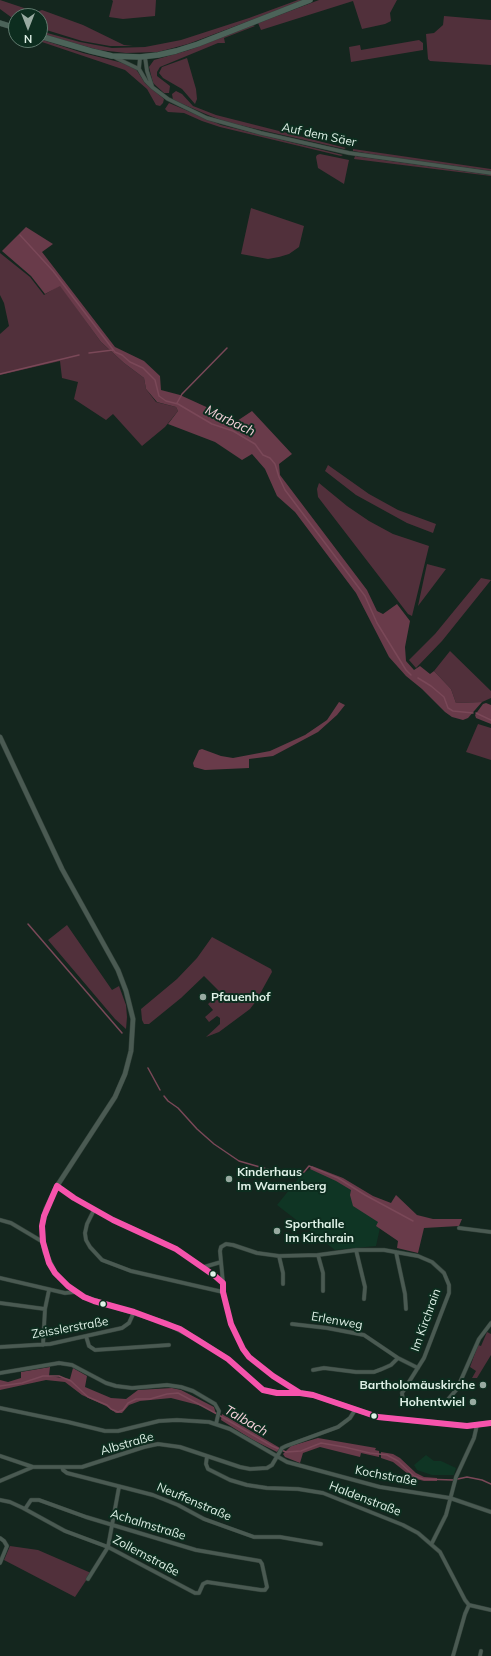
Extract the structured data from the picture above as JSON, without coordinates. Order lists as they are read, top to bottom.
{
  "streets": {
    "street": [
      "Auf dem Säer",
      "Im Kirchrain",
      "Erlenweg",
      "Zeisslerstraße",
      "Albstraße",
      "Kochstraße",
      "Haldenstraße",
      "Neuffenstraße",
      "Achalmstraße",
      "Zollernstraße"
    ]
  },
  "crossings": [
    ["Im Kirchrain", "Erlenweg"],
    ["Albstraße", "Kochstraße"],
    ["Albstraße", "Haldenstraße"],
    ["Albstraße", "Neuffenstraße"],
    ["Achalmstraße", "Zollernstraße"]
  ],
  "water": ["Marbach", "Talbach"],
  "places": [
    "Pfauenhof",
    "Kinderhaus Im Warnenberg",
    "Sporthalle Im Kirchrain",
    "Bartholomäuskirche",
    "Hohentwiel"
  ],
  "north": "bottom"
}
